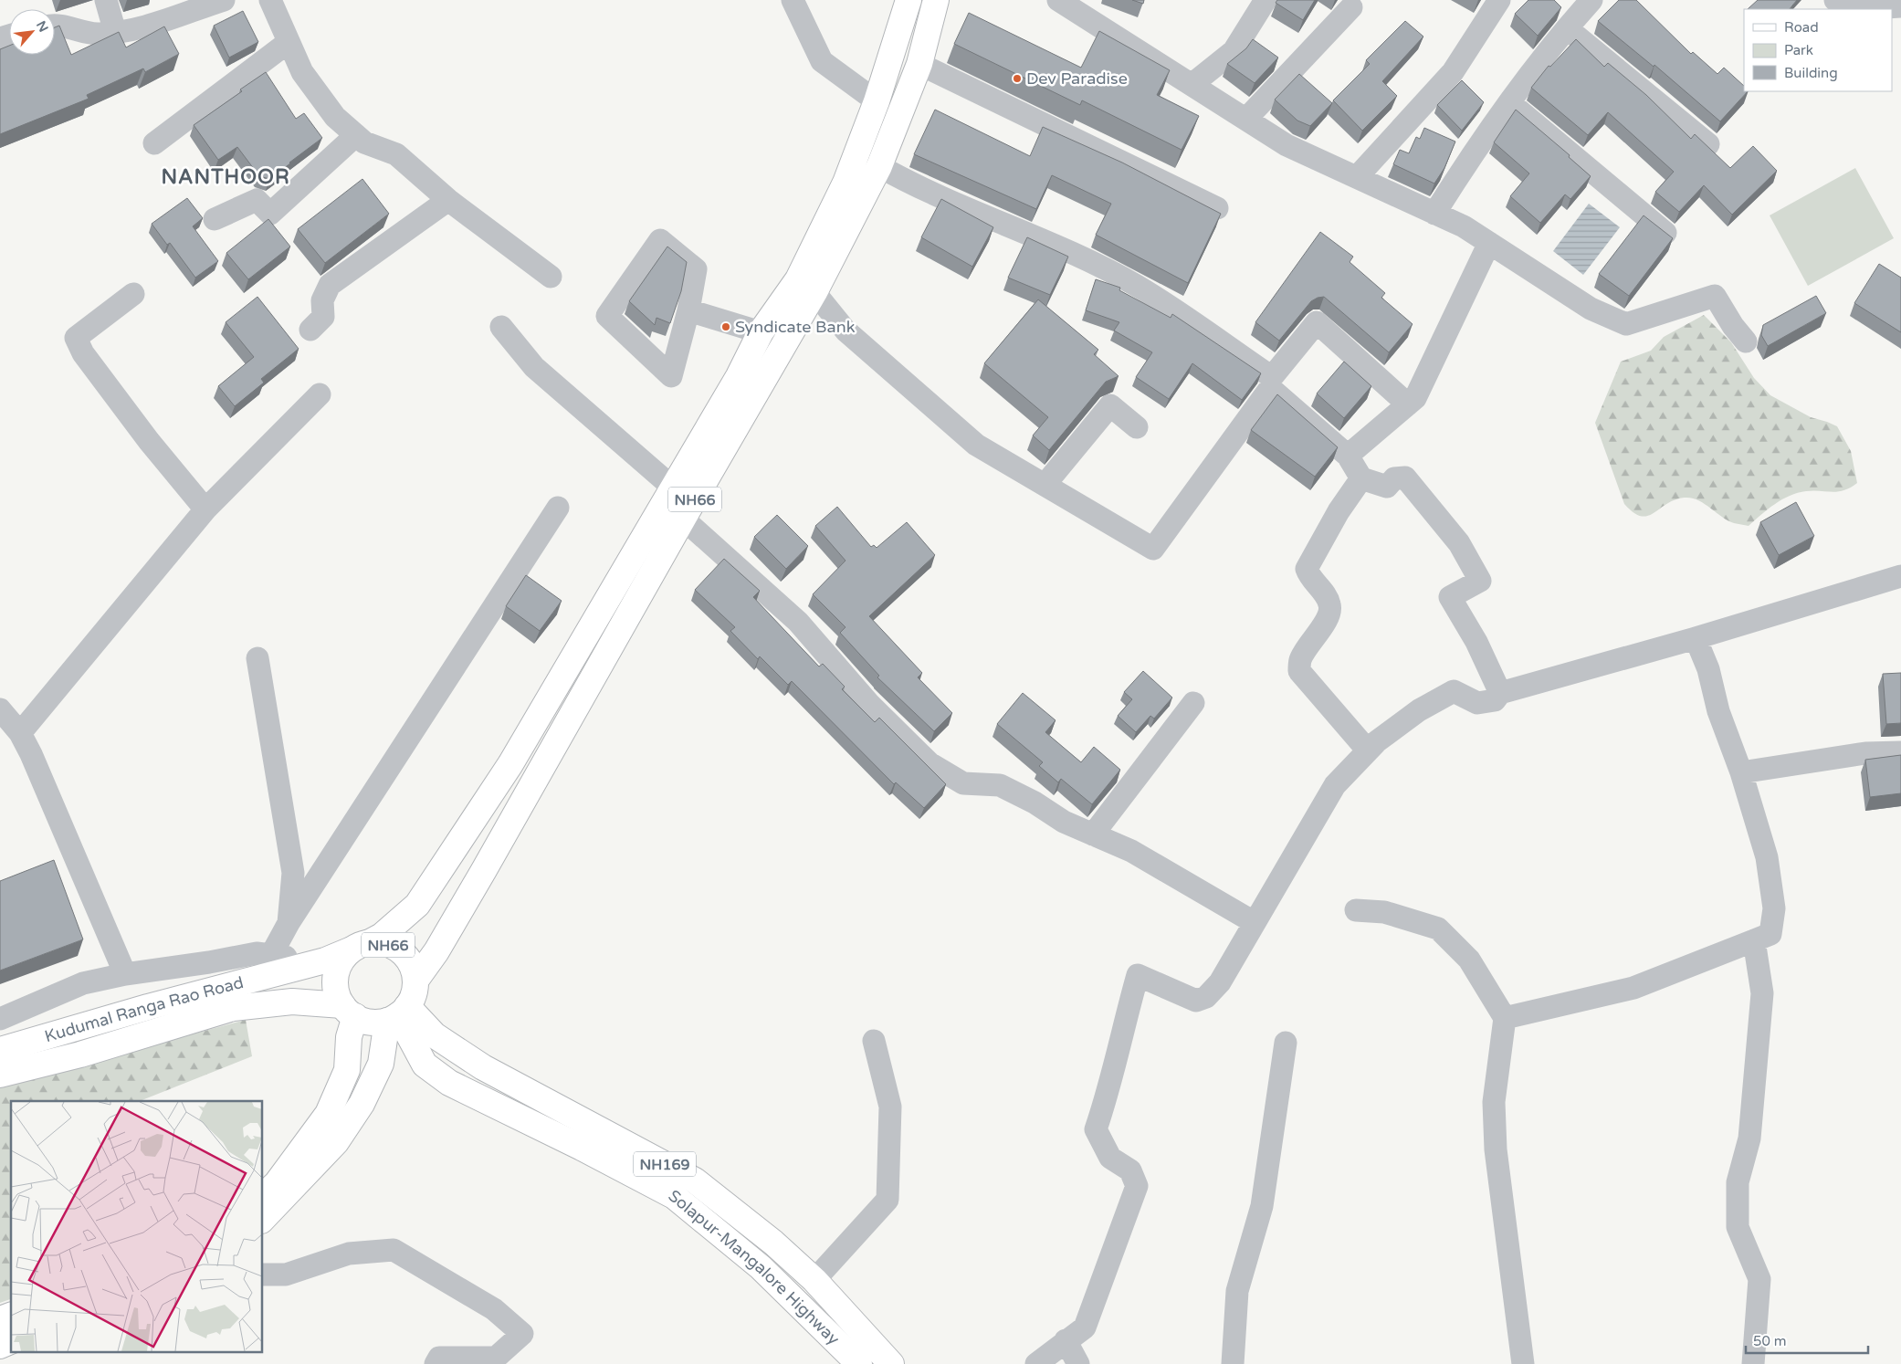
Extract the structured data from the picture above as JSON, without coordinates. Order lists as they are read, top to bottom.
{
  "streets": {
    "main road": [
      "NH66",
      "Kudumal Ranga Rao Road",
      "NH169",
      "Solapur-Mangalore Highway"
    ]
  },
  "crossings": [
    ["NH66", "Kudumal Ranga Rao Road"],
    ["NH66", "NH169"],
    ["NH66", "Solapur-Mangalore Highway"],
    ["Kudumal Ranga Rao Road", "NH169"],
    ["Kudumal Ranga Rao Road", "Solapur-Mangalore Highway"],
    ["NH169", "Solapur-Mangalore Highway"]
  ],
  "districts": ["NANTHOOR"],
  "places": ["Dev Paradise", "Syndicate Bank"],
  "legend": ["Road", "Park", "Building"],
  "scale_bar": "50 m",
  "north": "top right"
}
